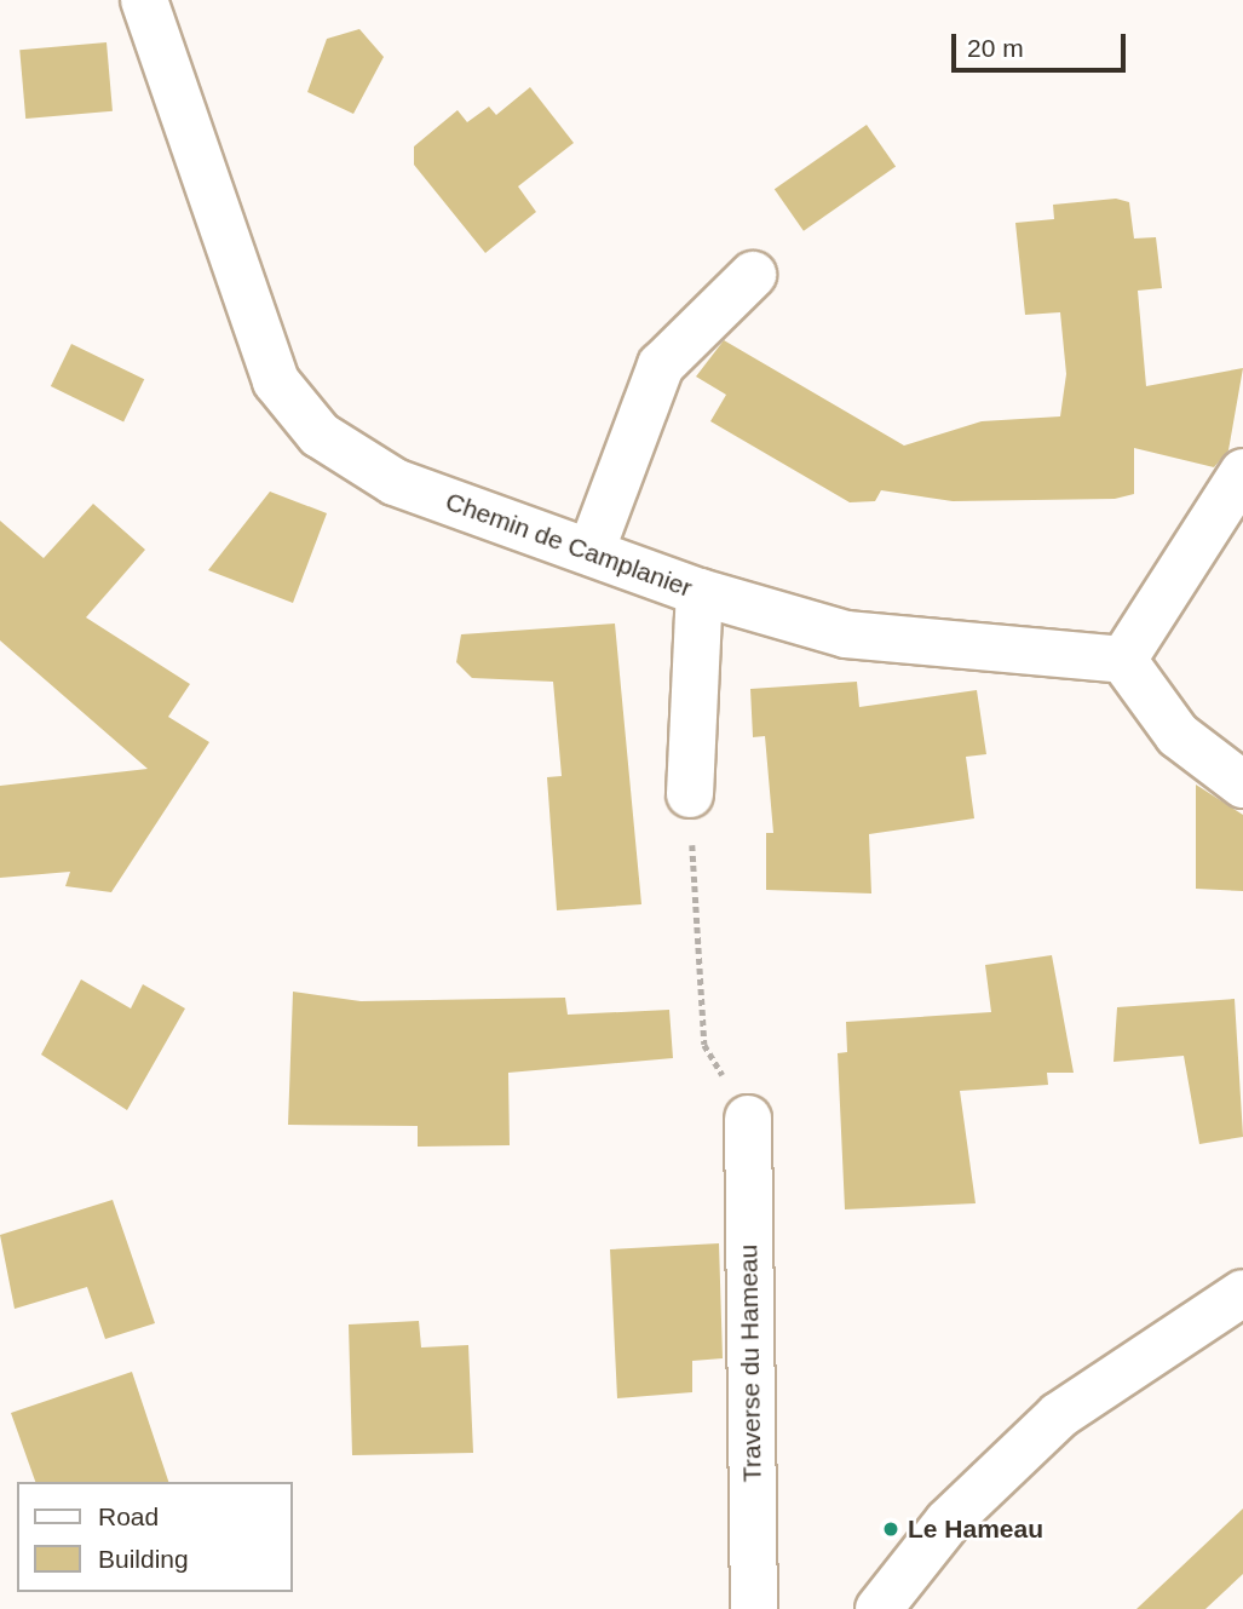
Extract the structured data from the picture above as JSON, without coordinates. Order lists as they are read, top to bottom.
{
  "streets": {
    "street": ["Chemin de Camplanier", "Traverse du Hameau"]
  },
  "places": ["Le Hameau"],
  "legend": ["Road", "Building"],
  "scale_bar": "20 m"
}
